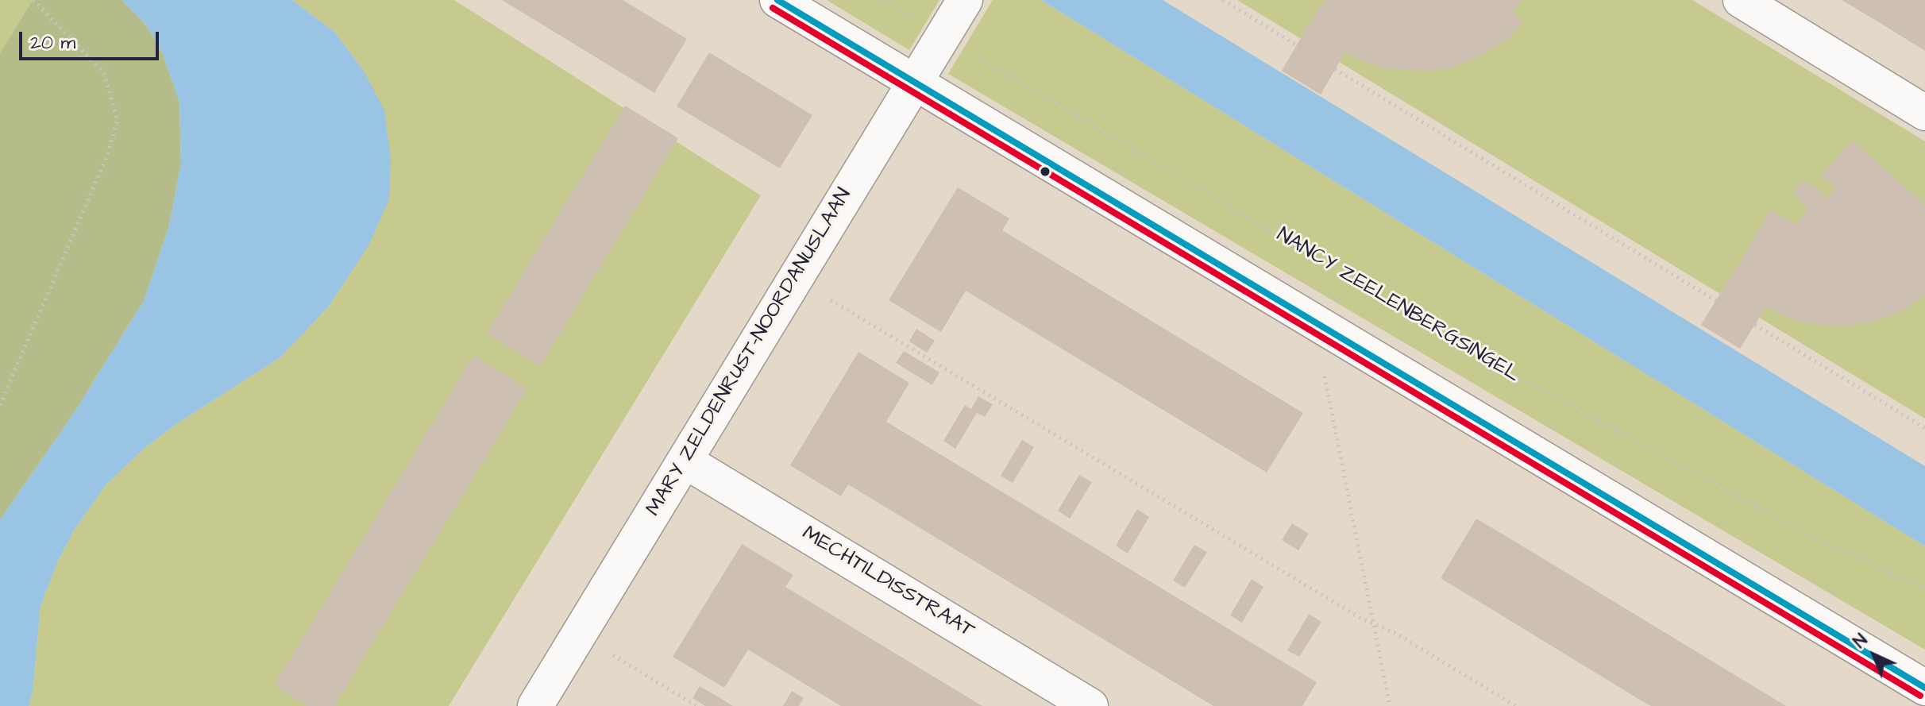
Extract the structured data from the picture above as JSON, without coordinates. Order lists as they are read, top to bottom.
{
  "streets": {
    "street": ["MARY ZELDENRUST-NOORDANUSLAAN", "MECHTILDISSTRAAT"],
    "path": ["NANCY ZEELENBERGSINGEL"]
  },
  "crossings": [
    ["NANCY ZEELENBERGSINGEL", "MARY ZELDENRUST-NOORDANUSLAAN"],
    ["MARY ZELDENRUST-NOORDANUSLAAN", "MECHTILDISSTRAAT"]
  ],
  "scale_bar": "20 m",
  "north": "top left"
}
